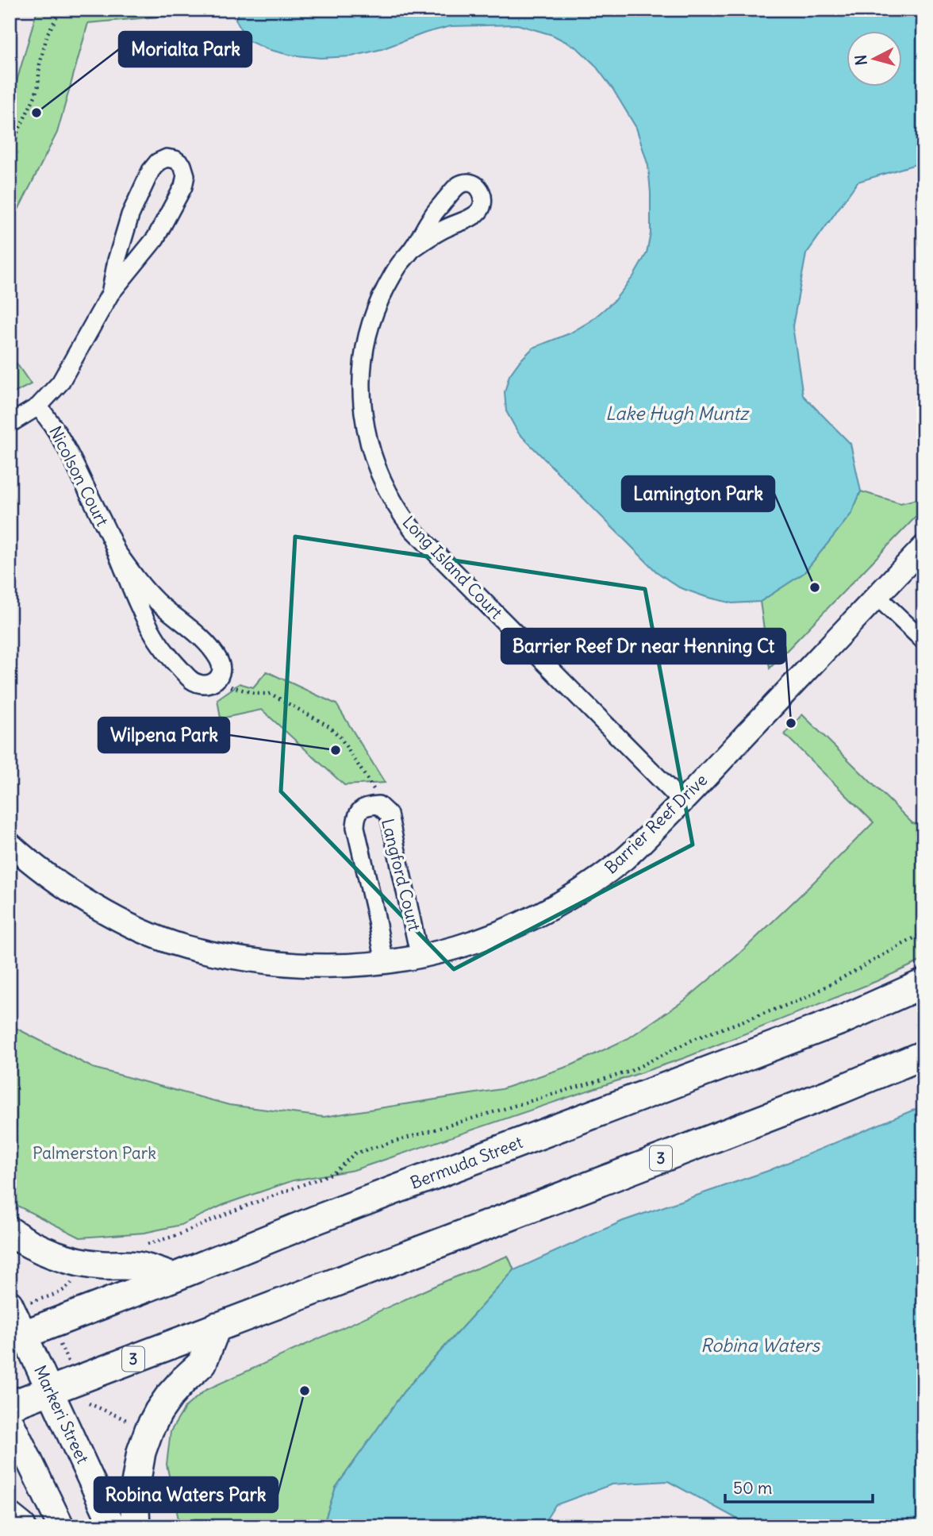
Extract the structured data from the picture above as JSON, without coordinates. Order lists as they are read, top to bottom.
{
  "streets": {
    "main road": ["3", "Bermuda Street", "Markeri Street"],
    "street": [
      "Nicolson Court",
      "Long Island Court",
      "Barrier Reef Drive",
      "Langford Court"
    ]
  },
  "crossings": [
    ["Long Island Court", "Barrier Reef Drive"],
    ["Barrier Reef Drive", "Langford Court"],
    ["3", "Markeri Street"],
    ["Bermuda Street", "Markeri Street"]
  ],
  "water": ["Lake Hugh Muntz", "Robina Waters"],
  "parks": ["Palmerston Park"],
  "places": [
    "Morialta Park",
    "Lamington Park",
    "Barrier Reef Dr near Henning Ct",
    "Wilpena Park",
    "Robina Waters Park"
  ],
  "scale_bar": "50 m",
  "north": "left"
}
